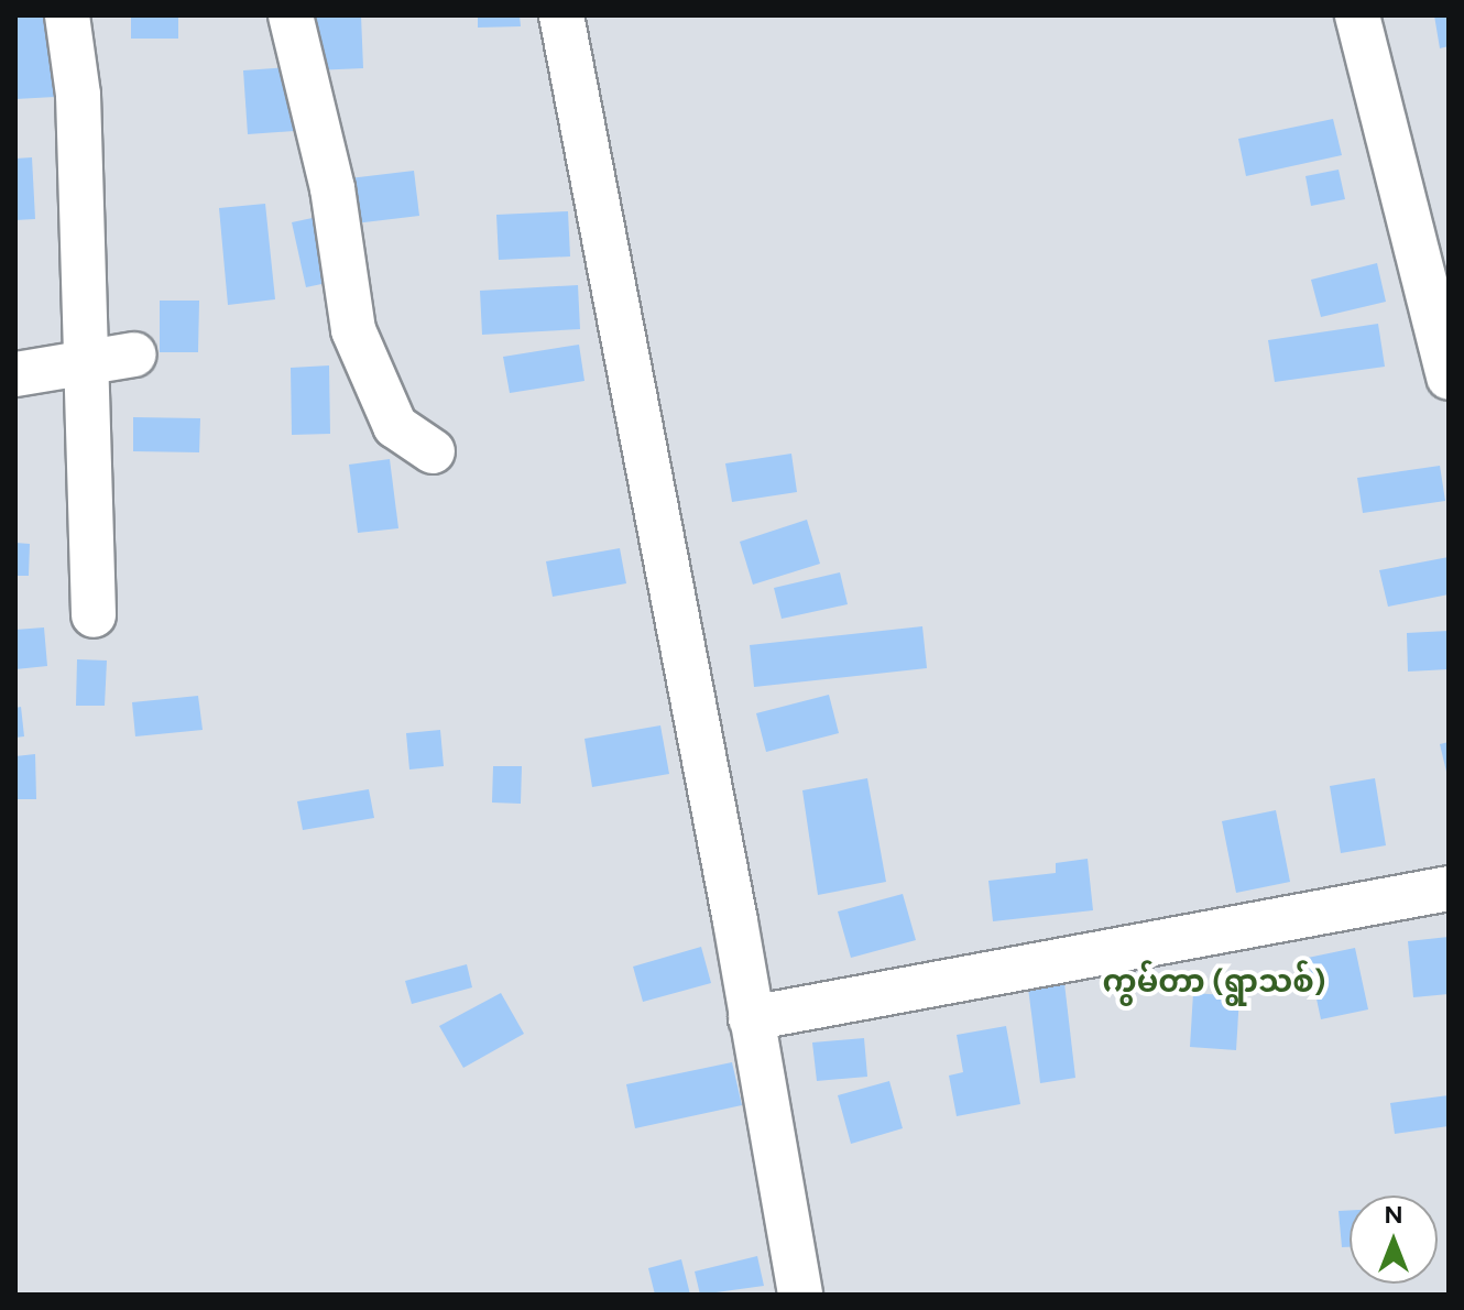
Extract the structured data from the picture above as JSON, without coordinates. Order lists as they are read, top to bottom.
{
  "districts": ["ကွမ်တာ (ရွာသစ်)"],
  "north": "top"
}
